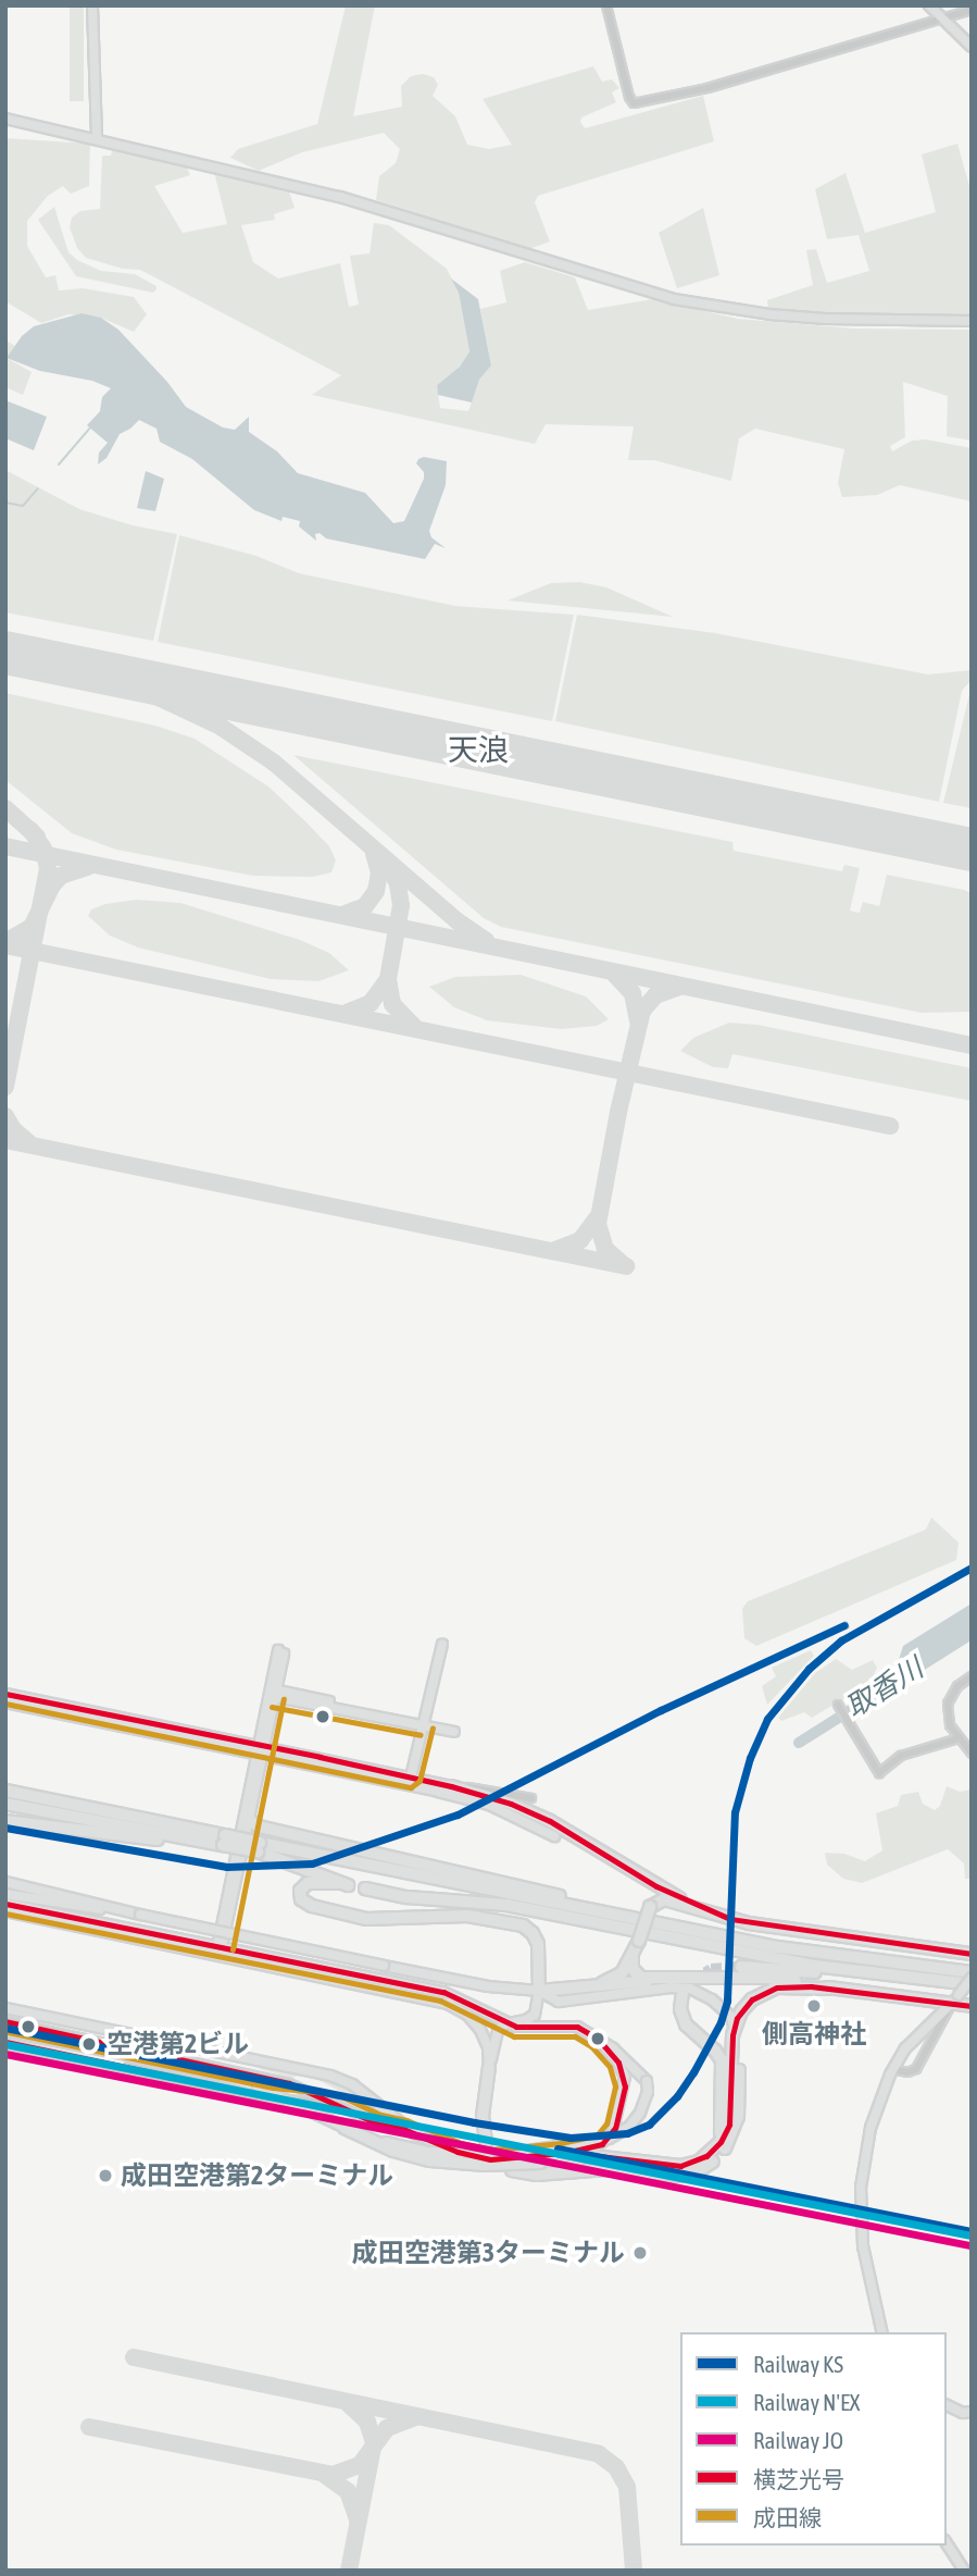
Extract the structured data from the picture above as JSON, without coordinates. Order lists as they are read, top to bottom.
{
  "districts": ["天浪"],
  "water": ["取香川"],
  "places": [
    "側高神社",
    "空港第2ビル",
    "成田空港第2ターミナル",
    "成田空港第3ターミナル"
  ],
  "lines": [
    "rail line KS",
    "transit line 横芝光号",
    "transit line 成田線",
    "rail line N'EX",
    "rail line JO"
  ],
  "legend": [
    "Railway KS",
    "Railway N'EX",
    "Railway JO",
    "横芝光号",
    "成田線"
  ]
}
